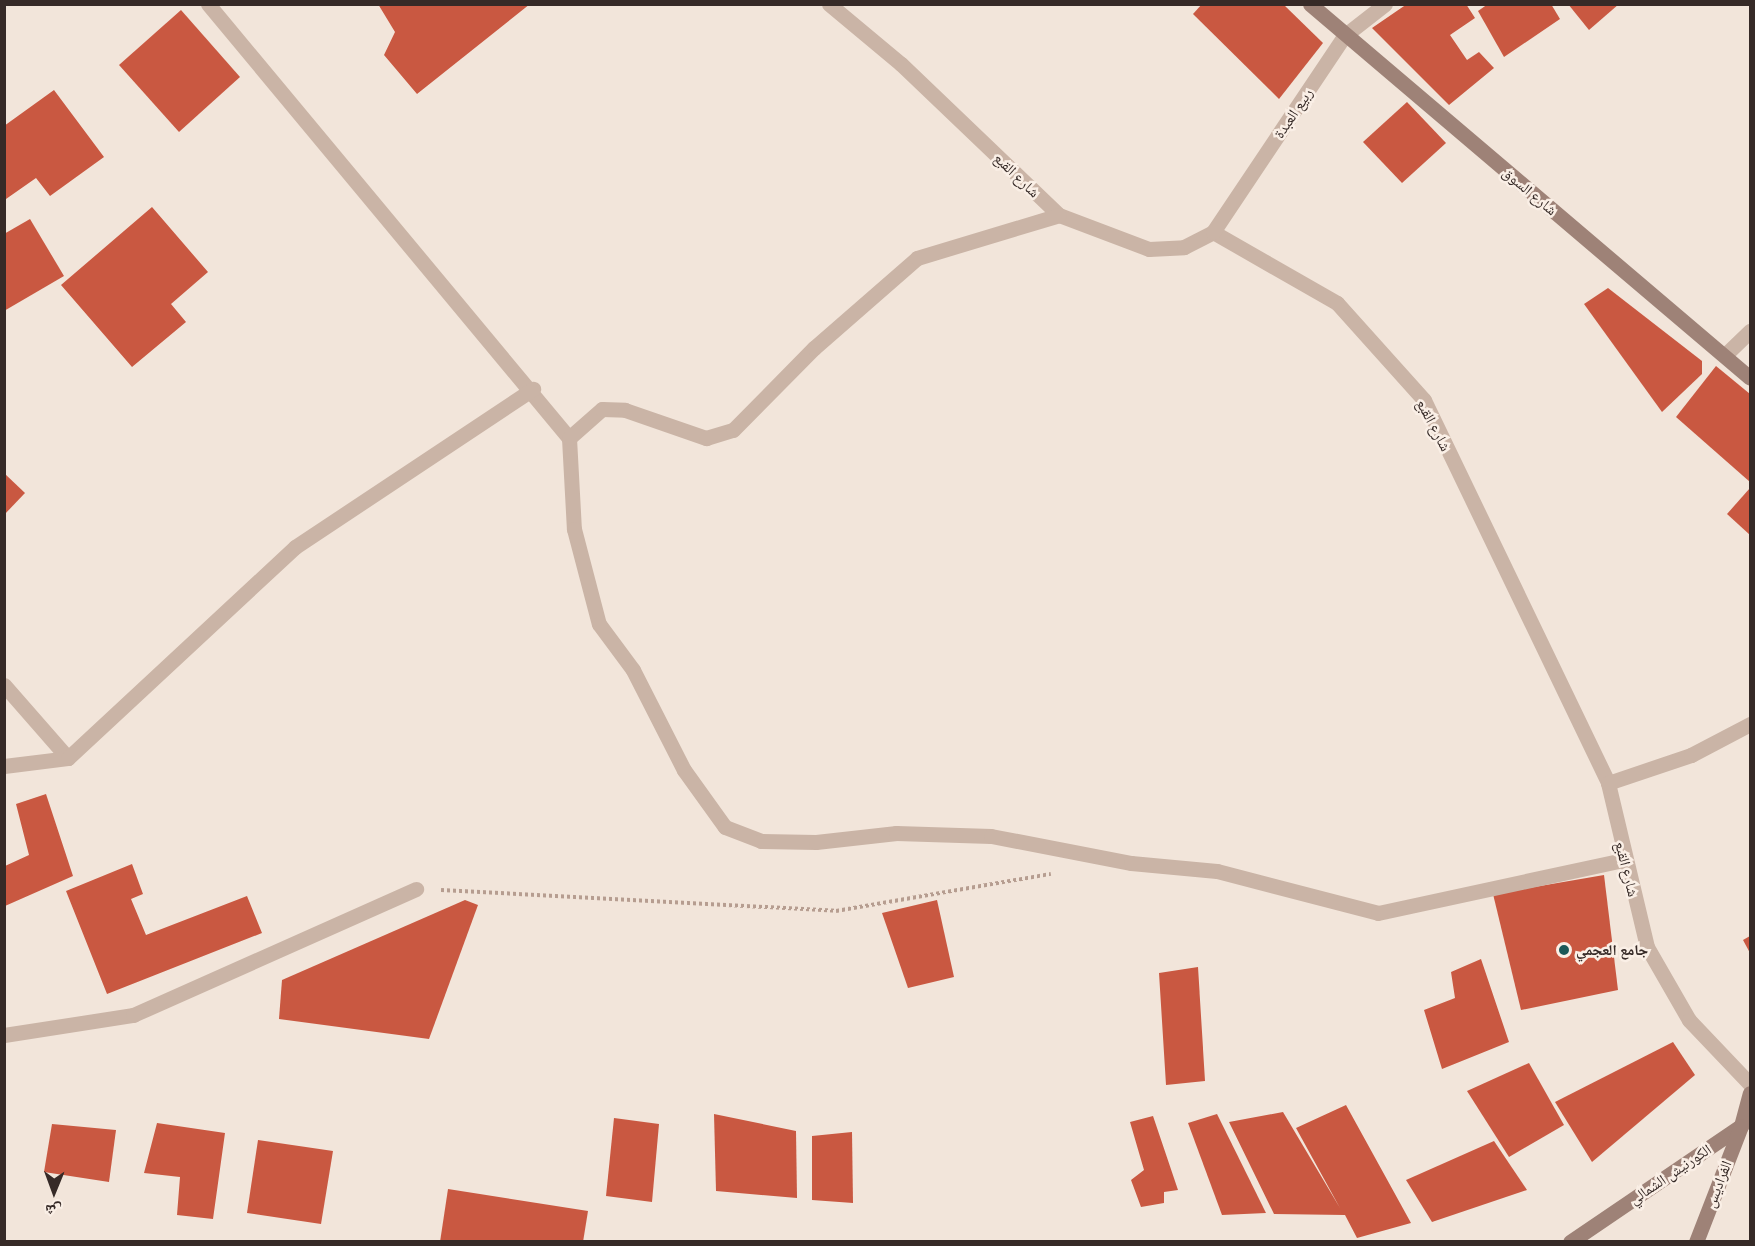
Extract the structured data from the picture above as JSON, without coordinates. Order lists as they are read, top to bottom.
{
  "streets": {
    "street": [
      "ربيع العبدة",
      "شارع القبع",
      "شارع السوق",
      "الكورنيش الشمالي",
      "الفراديس"
    ]
  },
  "crossings": [
    ["ربيع العبدة", "شارع القبع"],
    ["ربيع العبدة", "شارع السوق"],
    ["الكورنيش الشمالي", "الفراديس"]
  ],
  "places": ["جامع العجمي"],
  "north": "bottom"
}
